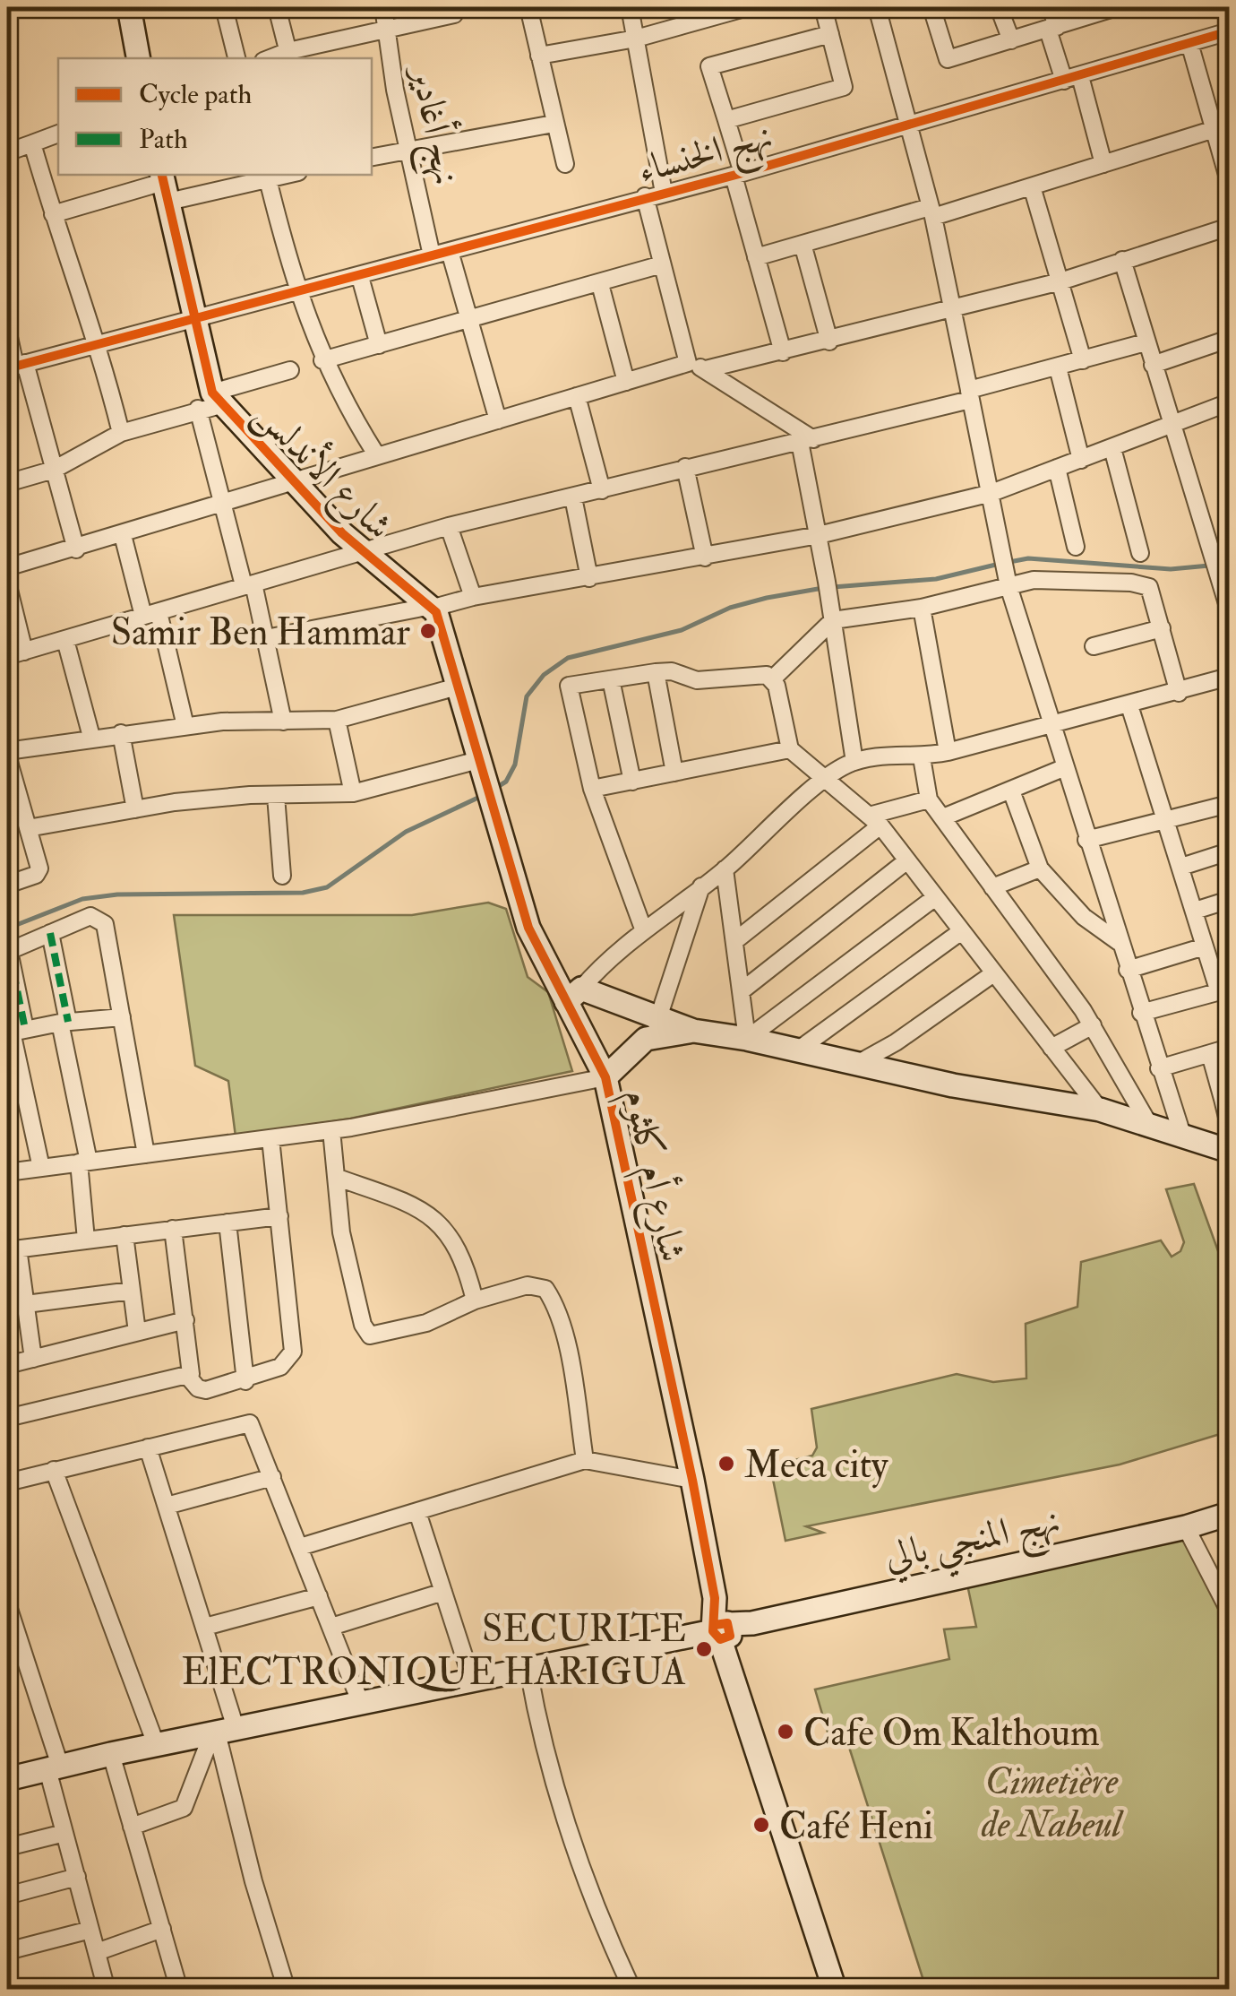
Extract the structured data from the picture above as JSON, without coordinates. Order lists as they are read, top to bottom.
{
  "streets": {
    "street": [
      "نهج أغادير",
      "نهج الخنساء",
      "شارع الأندلس",
      "شارع أم كلثوم",
      "نهج المنجي بالي"
    ]
  },
  "crossings": [
    ["نهج أغادير", "نهج الخنساء"],
    ["نهج الخنساء", "شارع الأندلس"],
    ["شارع أم كلثوم", "نهج المنجي بالي"]
  ],
  "parks": ["Cimetière de Nabeul"],
  "places": [
    "Samir Ben Hammar",
    "Meca city",
    "SECURITE ElECTRONIQUE HARIGUA",
    "Cafe Om Kalthoum",
    "Café Heni"
  ],
  "legend": ["Cycle path", "Path"]
}
